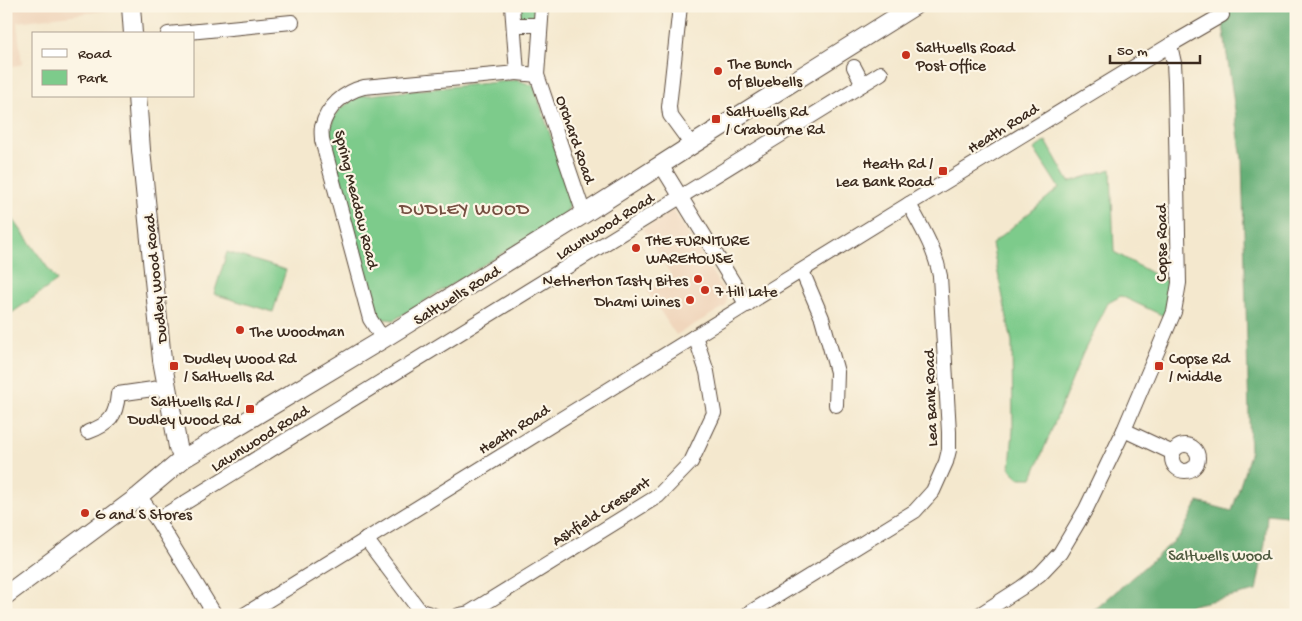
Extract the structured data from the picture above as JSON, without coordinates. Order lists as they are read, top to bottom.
{
  "streets": {
    "street": [
      "Heath Road",
      "Orchard Road",
      "Spring Meadow Road",
      "Lawnwood Road",
      "Copse Road",
      "Dudley Wood Road",
      "Saltwells Road",
      "Lea Bank Road",
      "Ashfield Crescent"
    ]
  },
  "crossings": [
    ["Heath Road", "Copse Road"],
    ["Heath Road", "Lea Bank Road"],
    ["Heath Road", "Ashfield Crescent"],
    ["Orchard Road", "Saltwells Road"],
    ["Spring Meadow Road", "Saltwells Road"],
    ["Dudley Wood Road", "Saltwells Road"]
  ],
  "districts": ["DUDLEY WOOD"],
  "parks": ["Saltwells Wood"],
  "places": {
    "other": [
      "Saltwells Road Post Office",
      "The Bunch of Bluebells",
      "THE FURNITURE WAREHOUSE",
      "Netherton Tasty Bites",
      "7 till Late",
      "Dhami Wines",
      "The Woodman",
      "G and S Stores"
    ],
    "transit": [
      "Saltwells Rd / Crabourne Rd",
      "Heath Rd / Lea Bank Road",
      "Dudley Wood Rd / Saltwells Rd",
      "Copse Rd / Middle",
      "Saltwells Rd / Dudley Wood Rd"
    ]
  },
  "legend": ["Road", "Park"],
  "scale_bar": "50 m"
}
